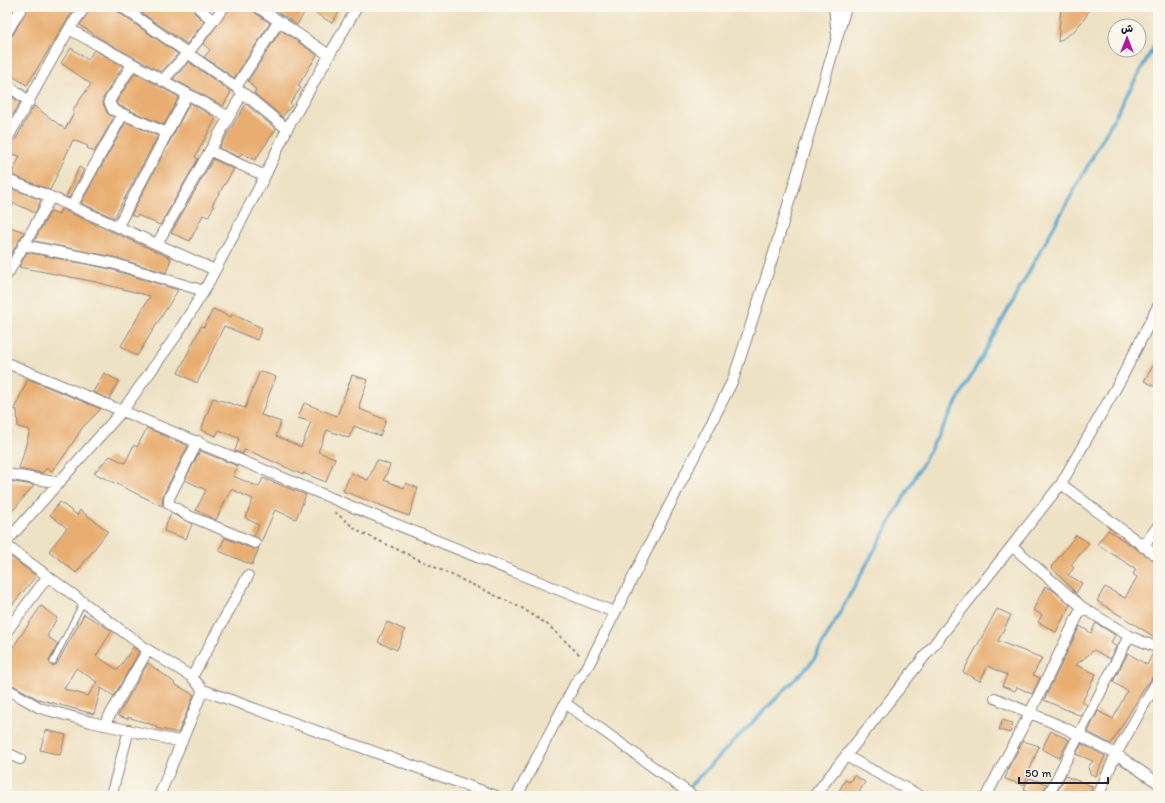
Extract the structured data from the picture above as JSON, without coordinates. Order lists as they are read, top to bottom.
{
  "scale_bar": "50 m",
  "north": "top"
}
